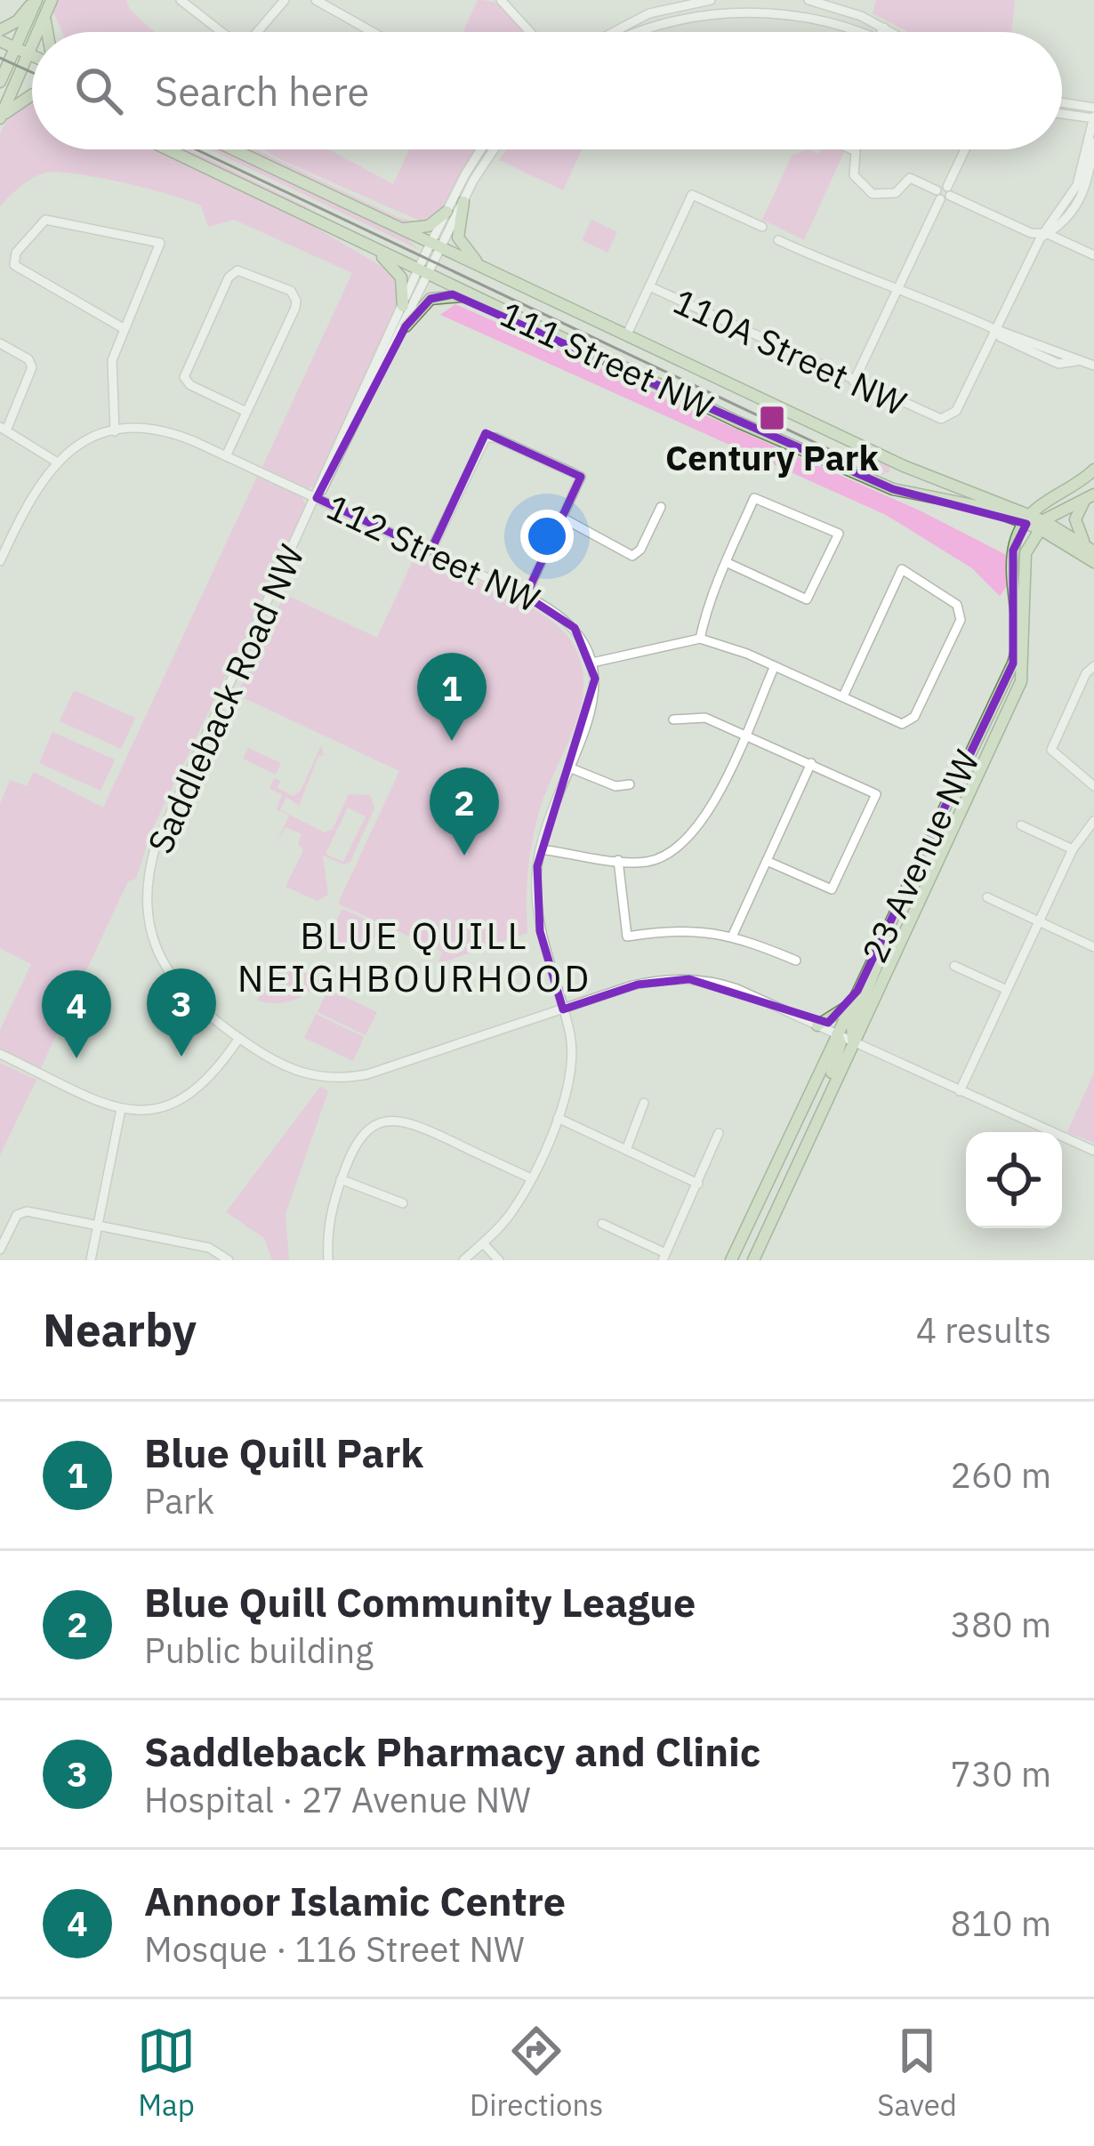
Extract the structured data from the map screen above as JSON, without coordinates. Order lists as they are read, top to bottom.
{
  "streets": {
    "main road": ["111 Street NW", "23 Avenue NW"],
    "street": ["110A Street NW", "112 Street NW", "Saddleback Road NW"]
  },
  "crossings": [
    ["111 Street NW", "Saddleback Road NW"],
    ["111 Street NW", "23 Avenue NW"],
    ["112 Street NW", "Saddleback Road NW"],
    ["Saddleback Road NW", "23 Avenue NW"]
  ],
  "districts": ["BLUE QUILL NEIGHBOURHOOD"],
  "places": {
    "transit": ["Century Park"]
  },
  "page": {
    "search": "Search here",
    "pins": [
      "1",
      "2",
      "3",
      "4"
    ],
    "heading": ["Nearby", "4 results"],
    "list": [
      {
        "mark": "1",
        "name": "Blue Quill Park",
        "note": "Park",
        "value": "260 m"
      },
      {
        "mark": "2",
        "name": "Blue Quill Community League",
        "note": "Public building",
        "value": "380 m"
      },
      {
        "mark": "3",
        "name": "Saddleback Pharmacy and Clinic",
        "note": "Hospital · 27 Avenue NW",
        "value": "730 m"
      },
      {
        "mark": "4",
        "name": "Annoor Islamic Centre",
        "note": "Mosque · 116 Street NW",
        "value": "810 m"
      }
    ],
    "nav": ["Map", "Directions", "Saved"]
  }
}
